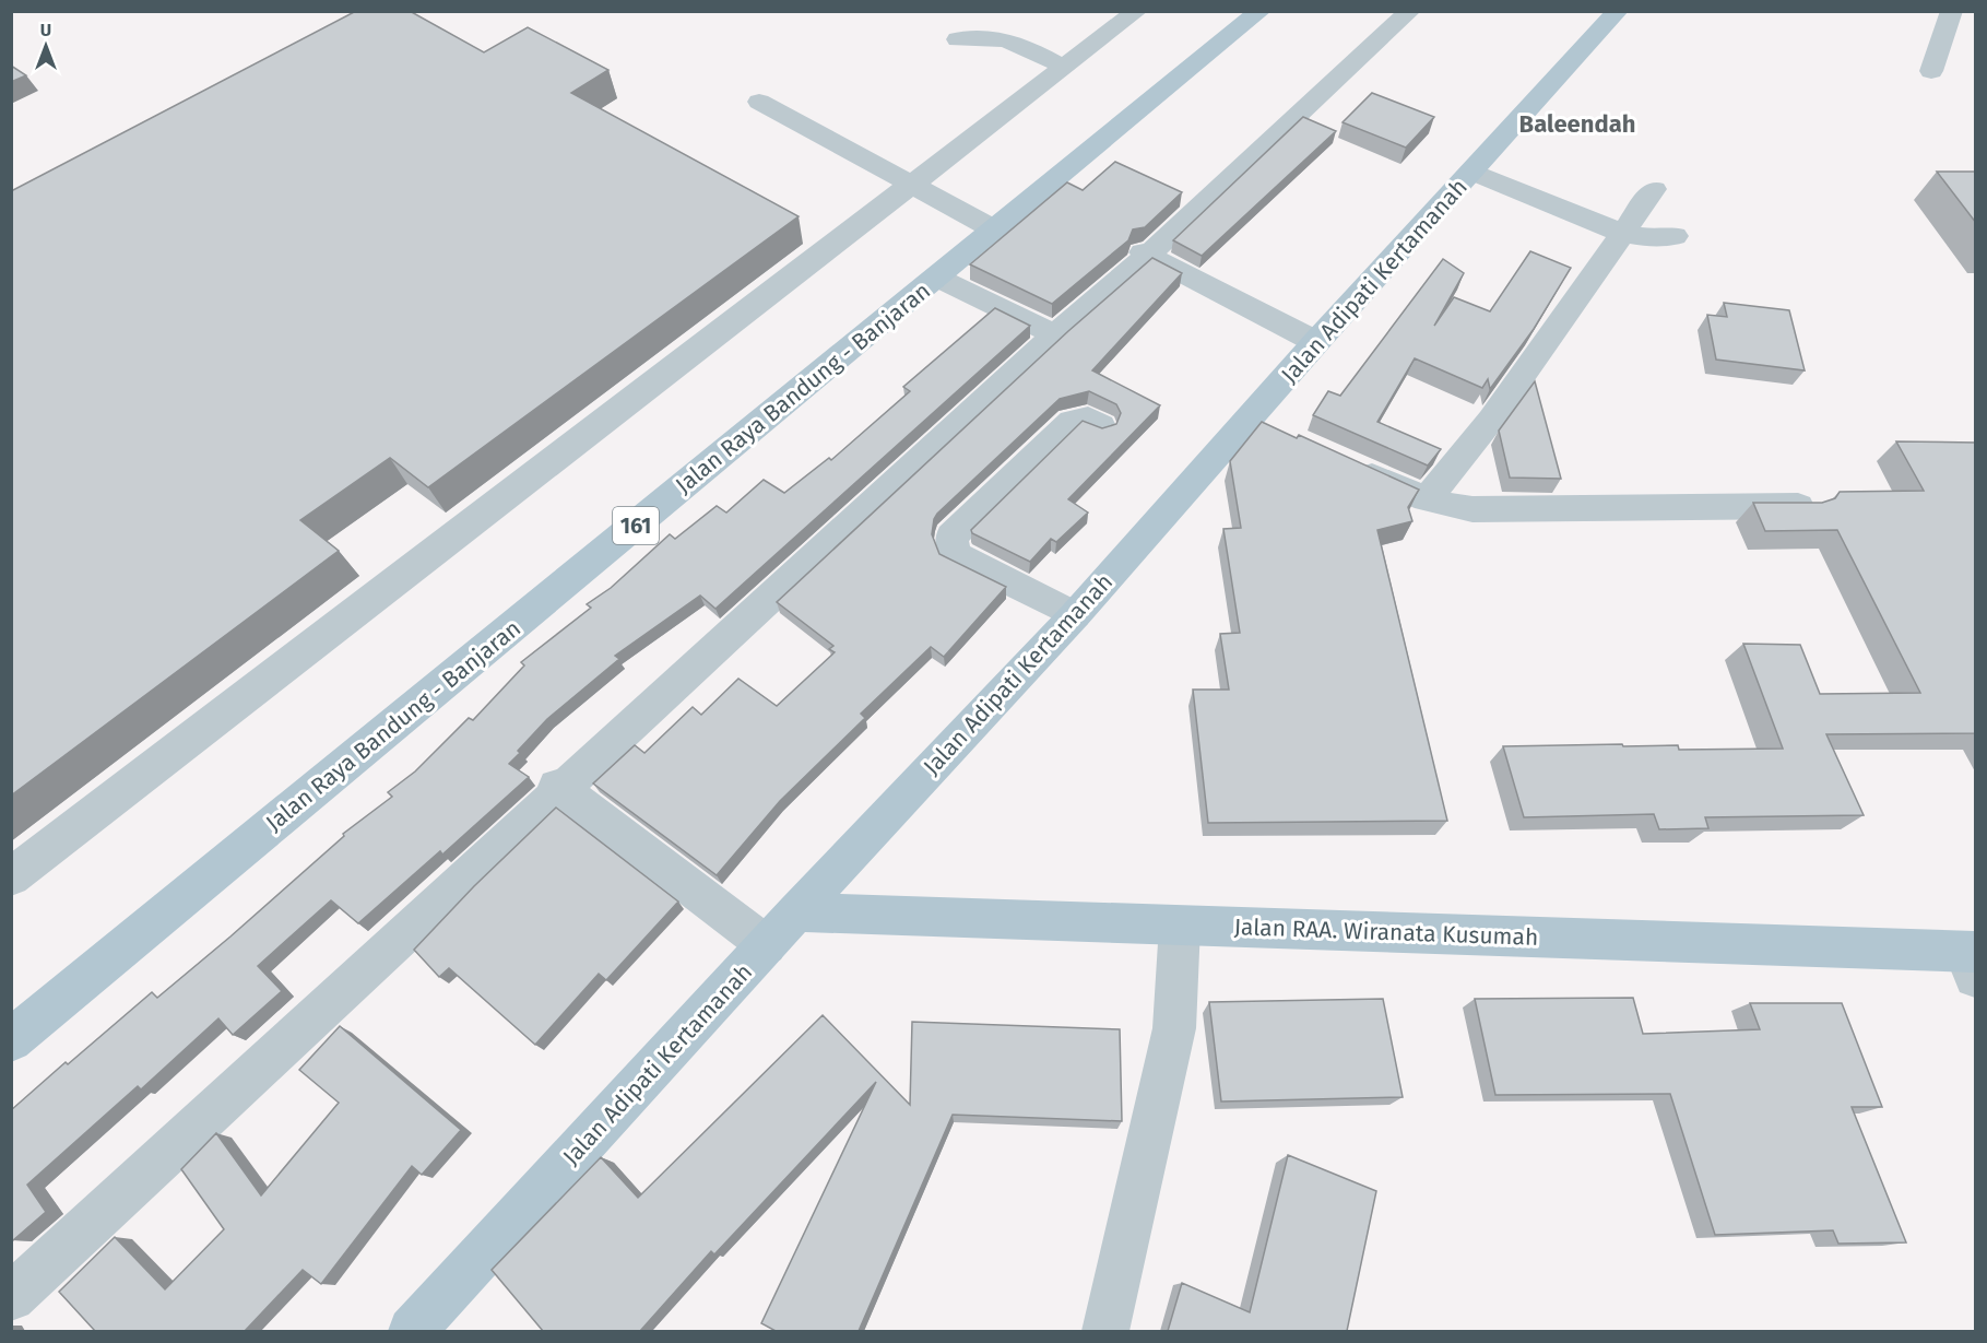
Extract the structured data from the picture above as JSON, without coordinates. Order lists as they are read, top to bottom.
{
  "streets": {
    "main road": [
      "Jalan Adipati Kertamanah",
      "Jalan Raya Bandung - Banjaran",
      "161",
      "Jalan RAA. Wiranata Kusumah"
    ]
  },
  "crossings": [
    ["Jalan Adipati Kertamanah", "Jalan RAA. Wiranata Kusumah"]
  ],
  "districts": ["Baleendah"],
  "north": "top"
}
